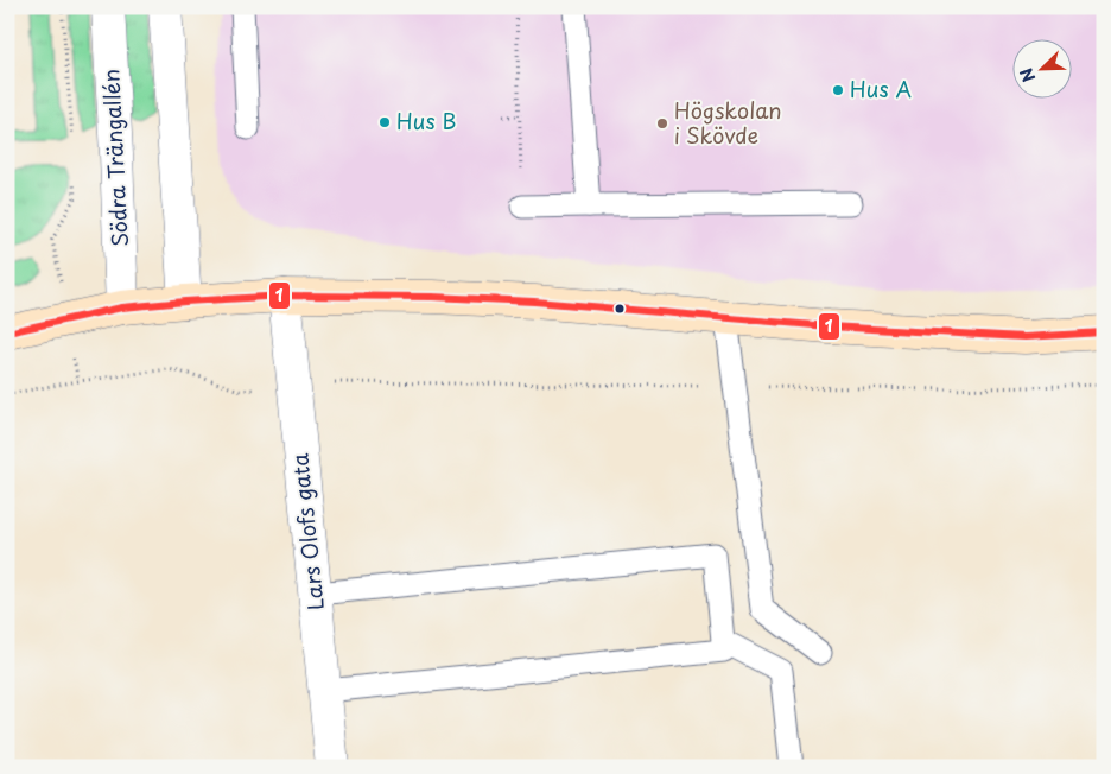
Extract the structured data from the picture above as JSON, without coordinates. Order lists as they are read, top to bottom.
{
  "streets": {
    "street": ["Södra Trängallén", "Lars Olofs gata"]
  },
  "places": ["Hus A", "Hus B", "Högskolan i Skövde"],
  "lines": ["transit line 1"],
  "north": "bottom left"
}
